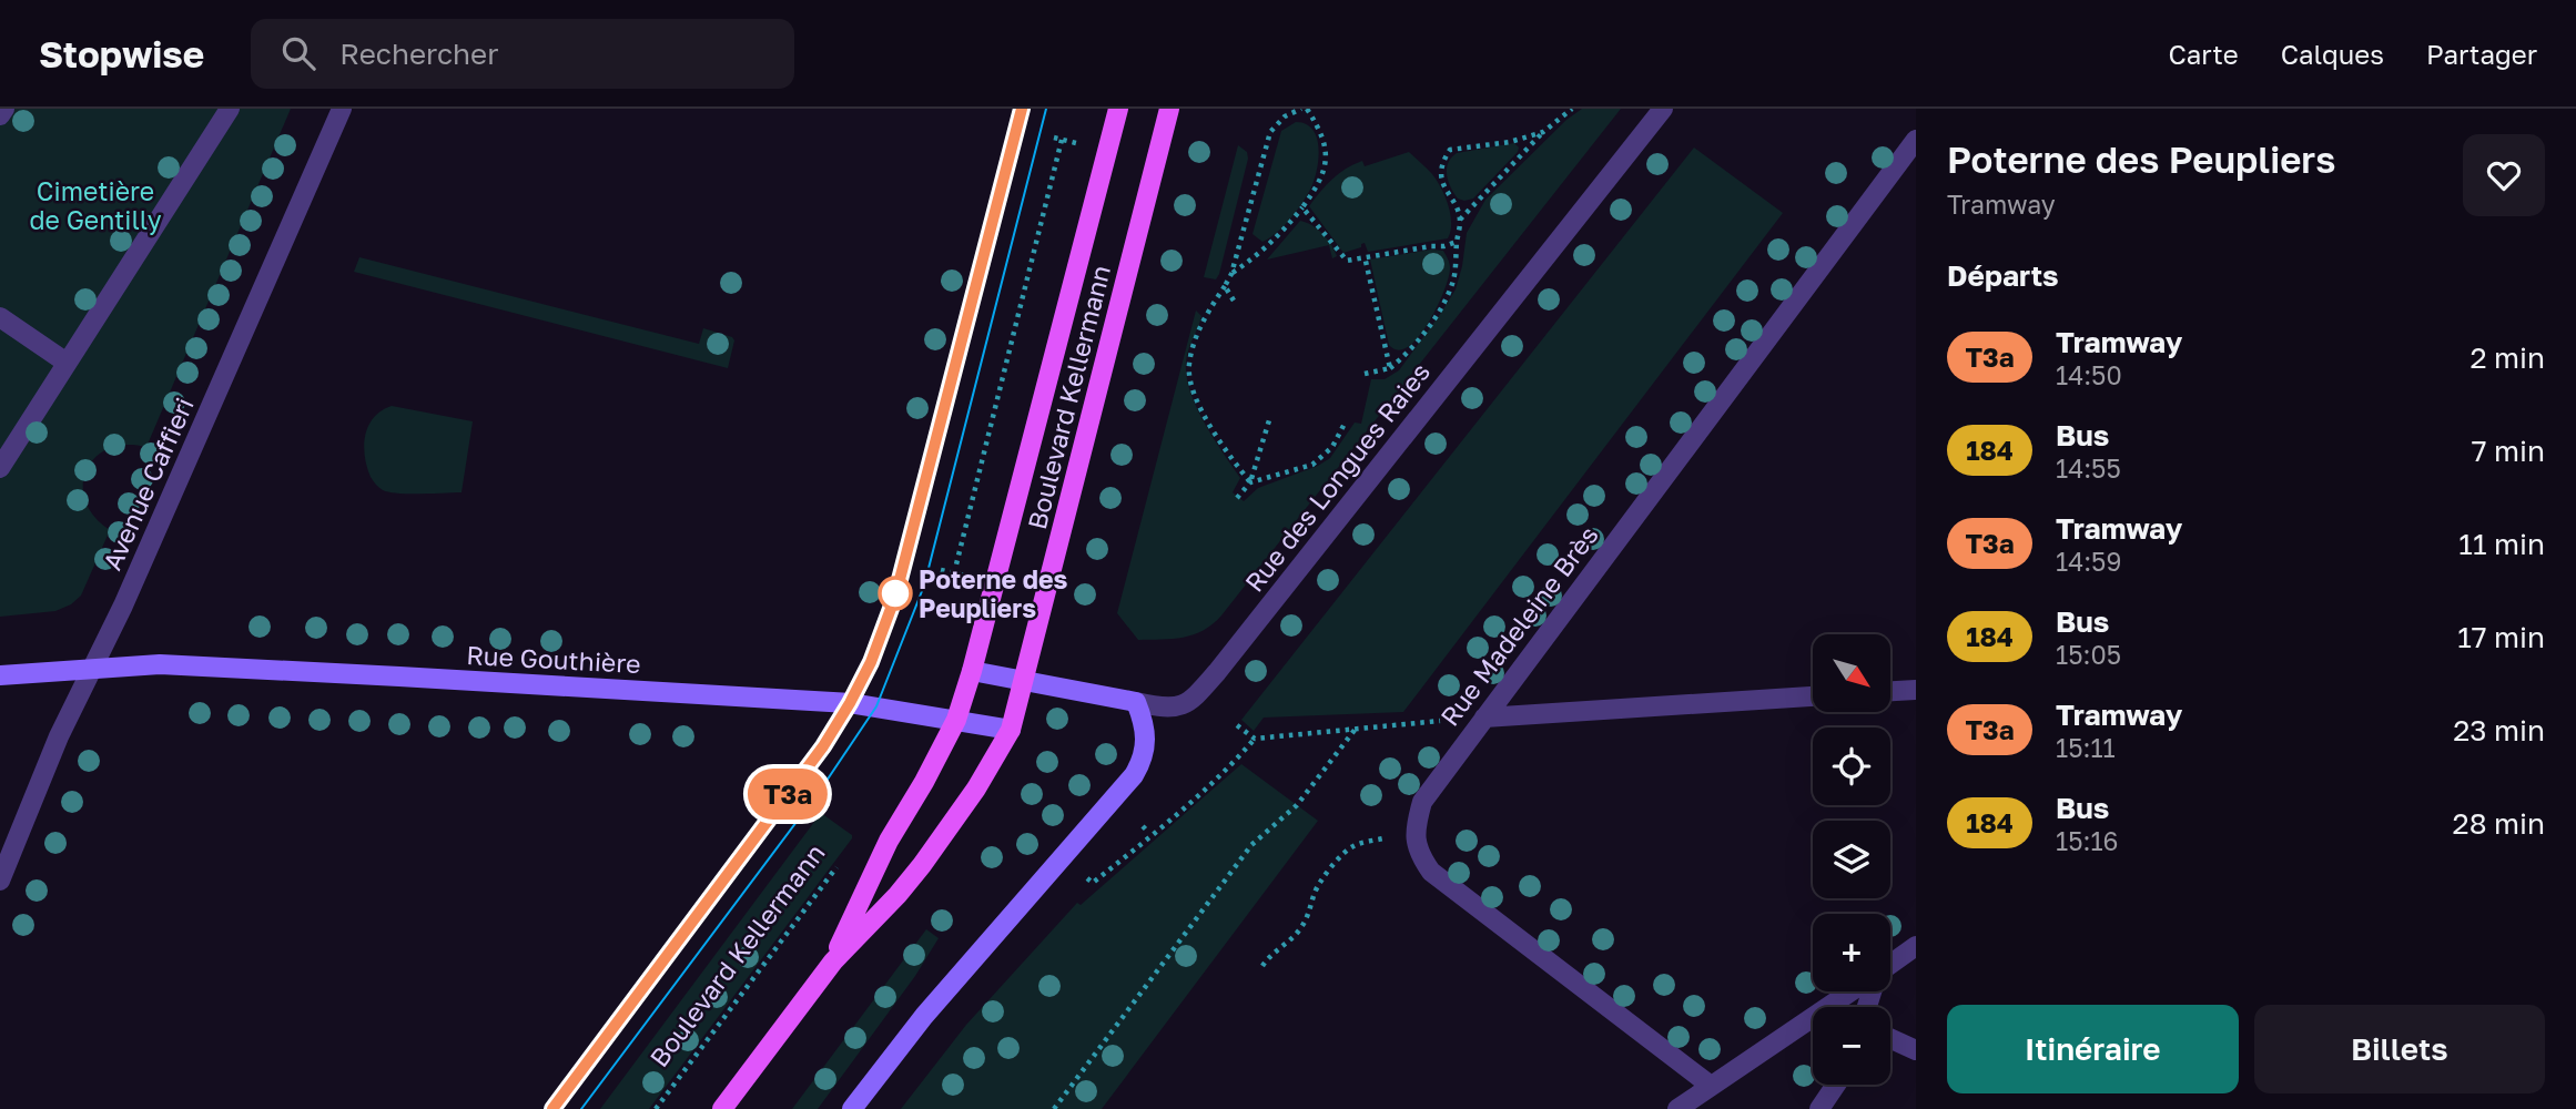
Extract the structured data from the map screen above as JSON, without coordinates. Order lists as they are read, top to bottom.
{
  "streets": {
    "main road": ["Boulevard Kellermann"],
    "street": [
      "Rue des Longues Raies",
      "Avenue Caffieri",
      "Rue Madeleine Brès",
      "Rue Gouthière"
    ]
  },
  "crossings": [
    ["Boulevard Kellermann", "Rue des Longues Raies"],
    ["Boulevard Kellermann", "Rue Gouthière"],
    ["Avenue Caffieri", "Rue Gouthière"]
  ],
  "parks": ["Cimetière de Gentilly"],
  "places": ["Poterne des Peupliers"],
  "lines": ["tram line T3a"],
  "north": "bottom right",
  "page": {
    "header": "Stopwise",
    "search": "Rechercher",
    "nav": ["Carte", "Calques", "Partager"],
    "on_map": "T3a",
    "heading": [
      ["Poterne des Peupliers", "Tramway"],
      "Départs"
    ],
    "list": [
      {
        "mark": "T3a",
        "name": "Tramway",
        "note": "14:50",
        "value": "2 min"
      },
      {
        "mark": "184",
        "name": "Bus",
        "note": "14:55",
        "value": "7 min"
      },
      {
        "mark": "T3a",
        "name": "Tramway",
        "note": "14:59",
        "value": "11 min"
      },
      {
        "mark": "184",
        "name": "Bus",
        "note": "15:05",
        "value": "17 min"
      },
      {
        "mark": "T3a",
        "name": "Tramway",
        "note": "15:11",
        "value": "23 min"
      },
      {
        "mark": "184",
        "name": "Bus",
        "note": "15:16",
        "value": "28 min"
      }
    ],
    "map_buttons": ["+", "−"],
    "buttons": ["Itinéraire", "Billets"]
  }
}
